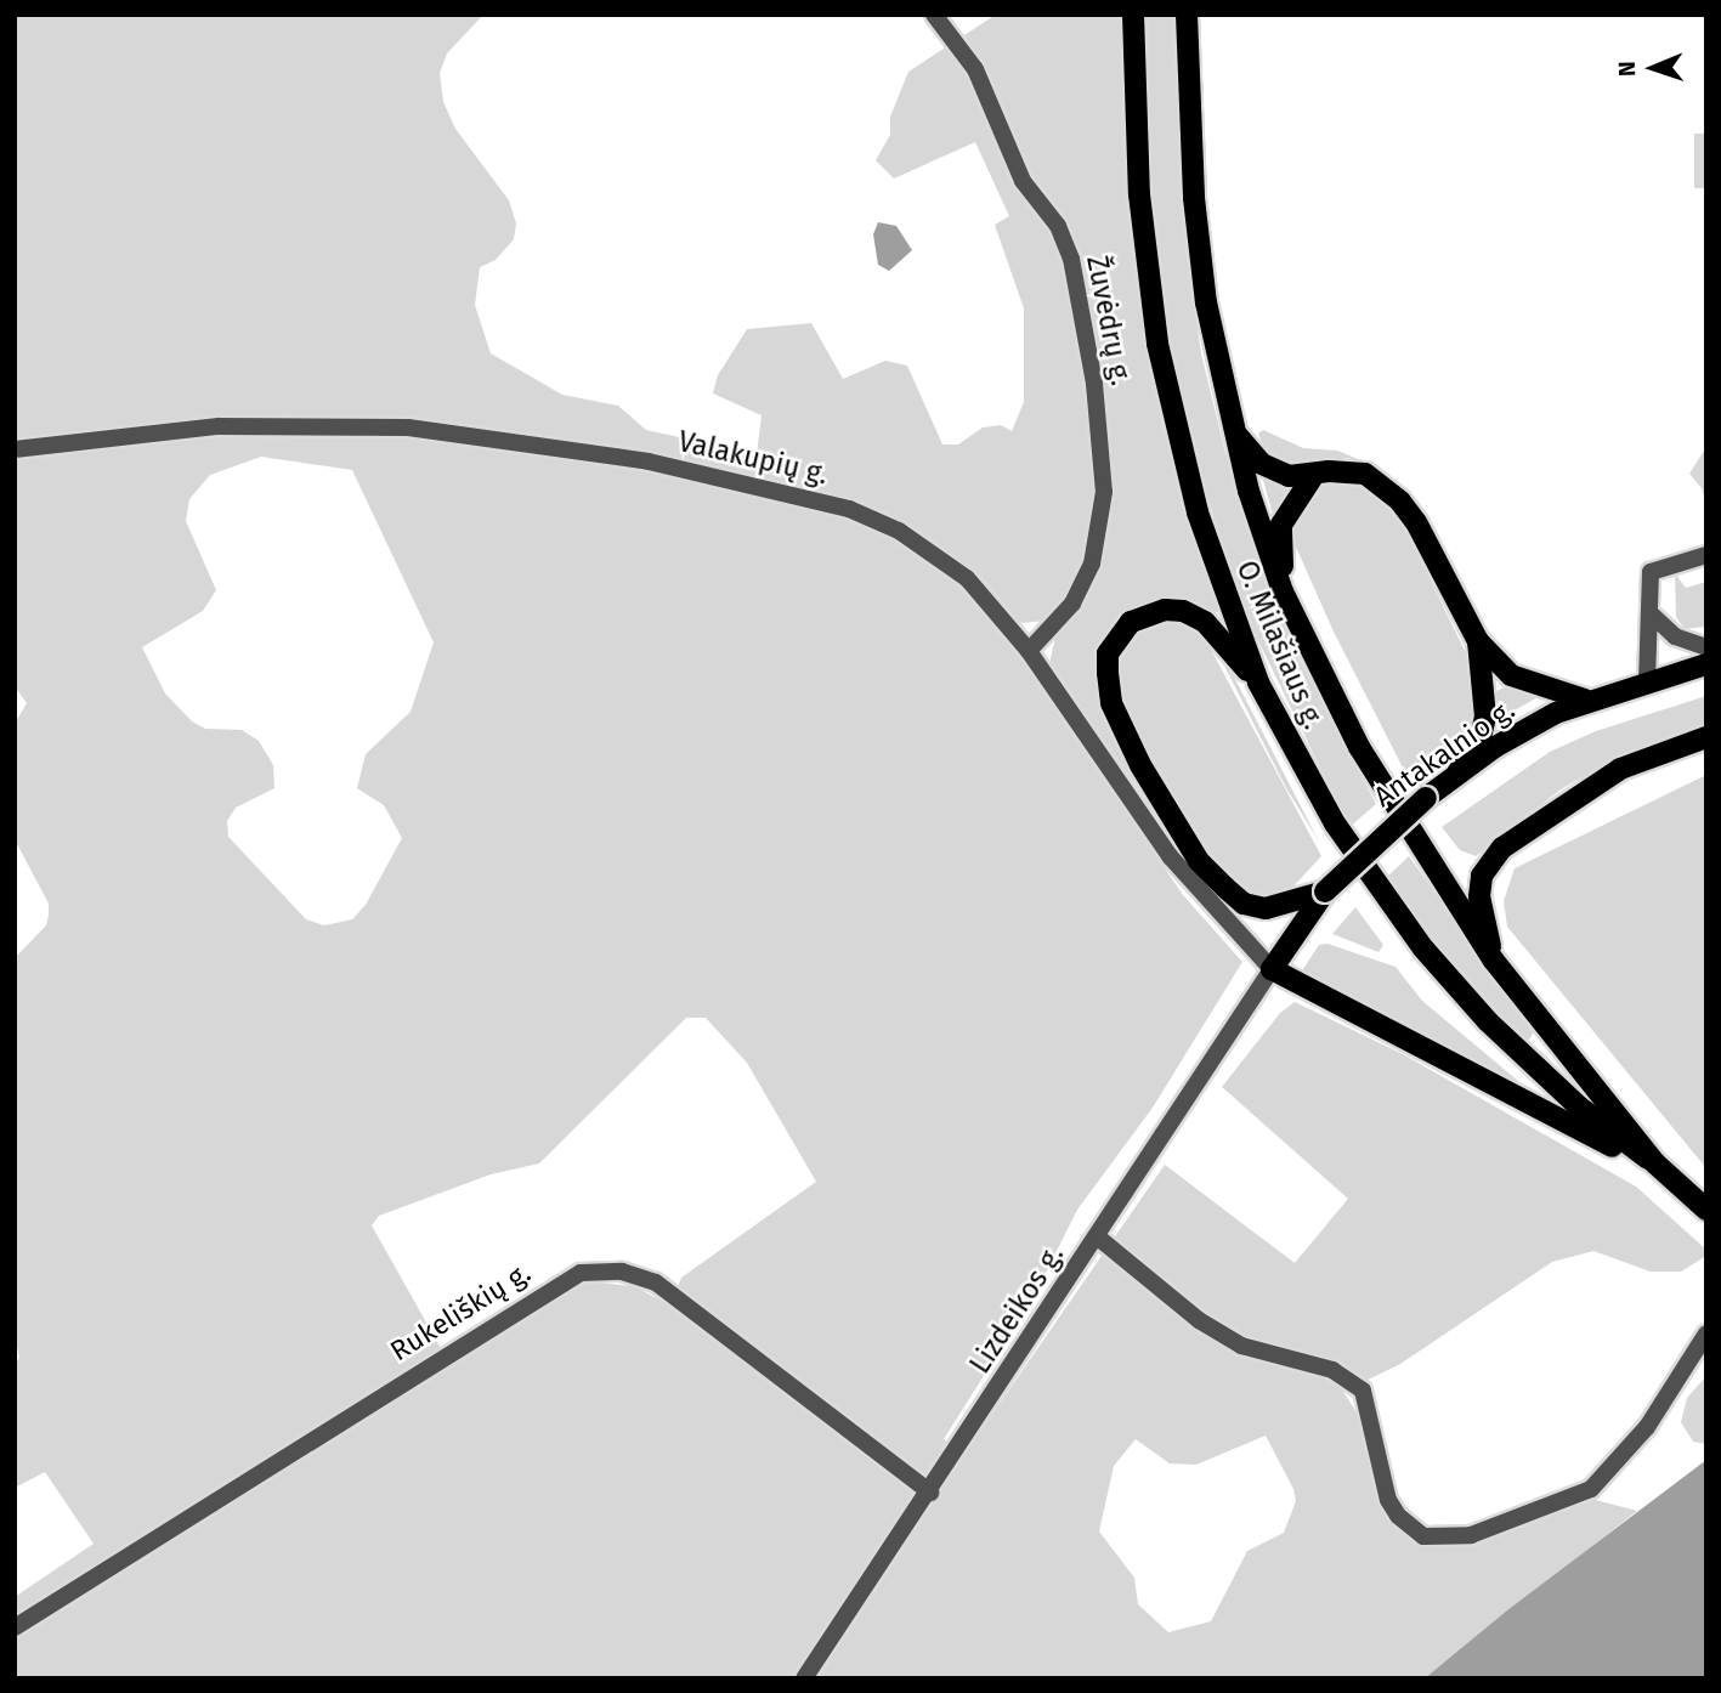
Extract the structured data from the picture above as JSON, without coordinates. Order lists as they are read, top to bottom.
{
  "streets": {
    "main road": ["O. Milašiaus g.", "Antakalnio g."],
    "street": [
      "Žuvėdrų g.",
      "Valakupių g.",
      "Lizdeikos g.",
      "Rukeliškių g."
    ]
  },
  "crossings": [
    ["Žuvėdrų g.", "Valakupių g."],
    ["Valakupių g.", "Antakalnio g."],
    ["Valakupių g.", "Lizdeikos g."],
    ["Antakalnio g.", "Lizdeikos g."],
    ["Lizdeikos g.", "Rukeliškių g."]
  ],
  "north": "left"
}
